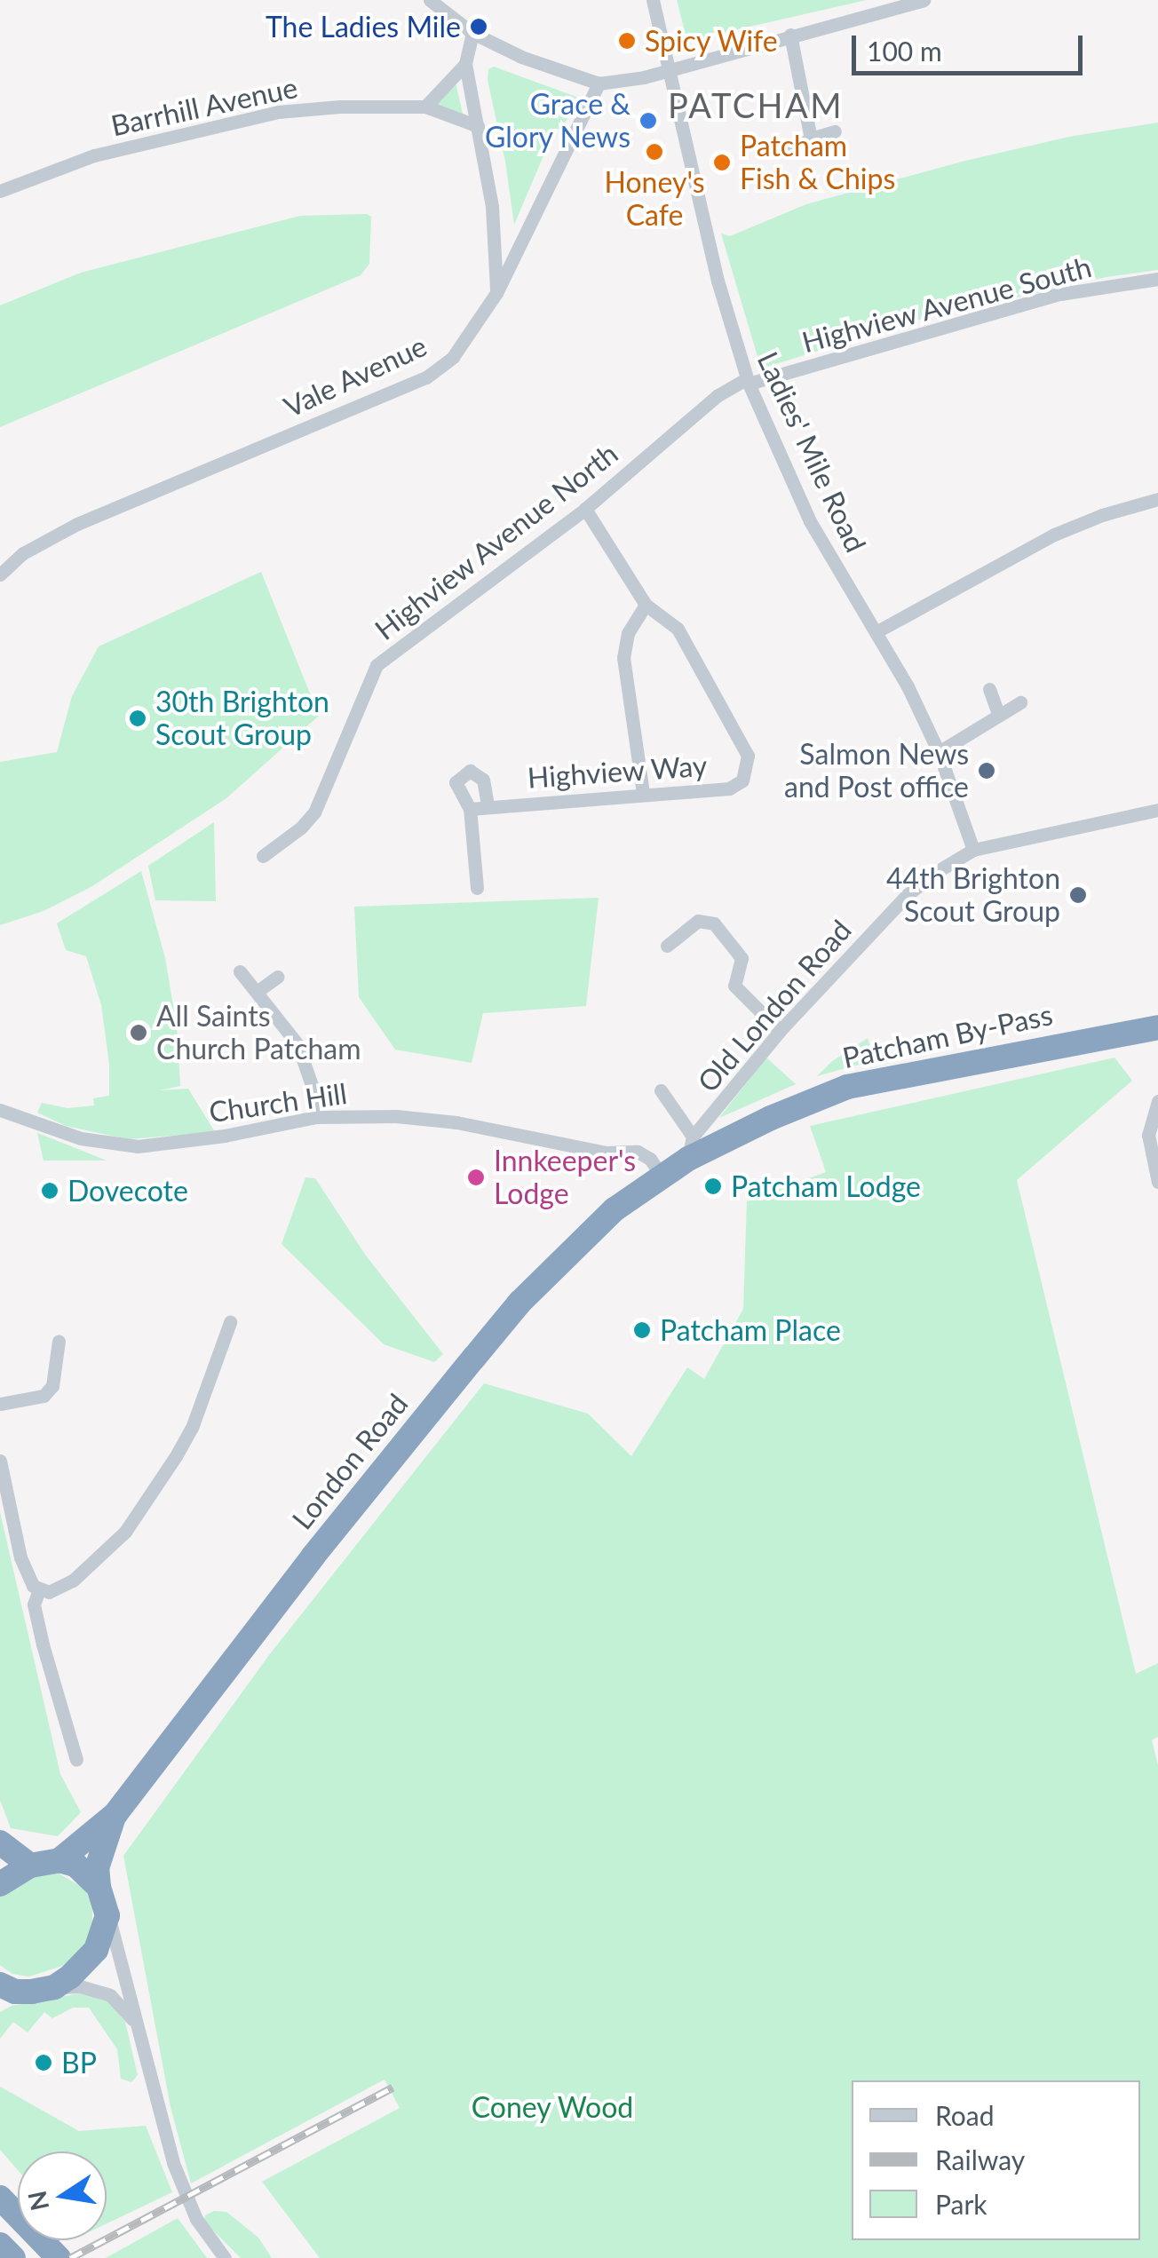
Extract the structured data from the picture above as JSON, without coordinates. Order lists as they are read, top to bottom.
{
  "streets": {
    "highway": ["Patcham By-Pass", "London Road"],
    "street": [
      "Barrhill Avenue",
      "Highview Avenue South",
      "Vale Avenue",
      "Ladies' Mile Road",
      "Highview Avenue North",
      "Highview Way",
      "Old London Road",
      "Church Hill"
    ]
  },
  "crossings": [
    ["Highview Avenue South", "Ladies' Mile Road"],
    ["Highview Avenue South", "Highview Avenue North"],
    ["Ladies' Mile Road", "Highview Avenue North"],
    ["Ladies' Mile Road", "Old London Road"],
    ["Highview Avenue North", "Highview Way"],
    ["Old London Road", "Patcham By-Pass"],
    ["Patcham By-Pass", "Church Hill"],
    ["Patcham By-Pass", "London Road"],
    ["Church Hill", "London Road"]
  ],
  "districts": ["PATCHAM"],
  "parks": ["Coney Wood"],
  "places": [
    "The Ladies Mile",
    "Spicy Wife",
    "Grace & Glory News",
    "Honey's Cafe",
    "Patcham Fish & Chips",
    "30th Brighton Scout Group",
    "Salmon News and Post office",
    "44th Brighton Scout Group",
    "All Saints Church Patcham",
    "Innkeeper's Lodge",
    "Patcham Lodge",
    "Dovecote",
    "Patcham Place",
    "BP"
  ],
  "legend": ["Road", "Railway", "Park"],
  "scale_bar": "100 m",
  "north": "left"
}
